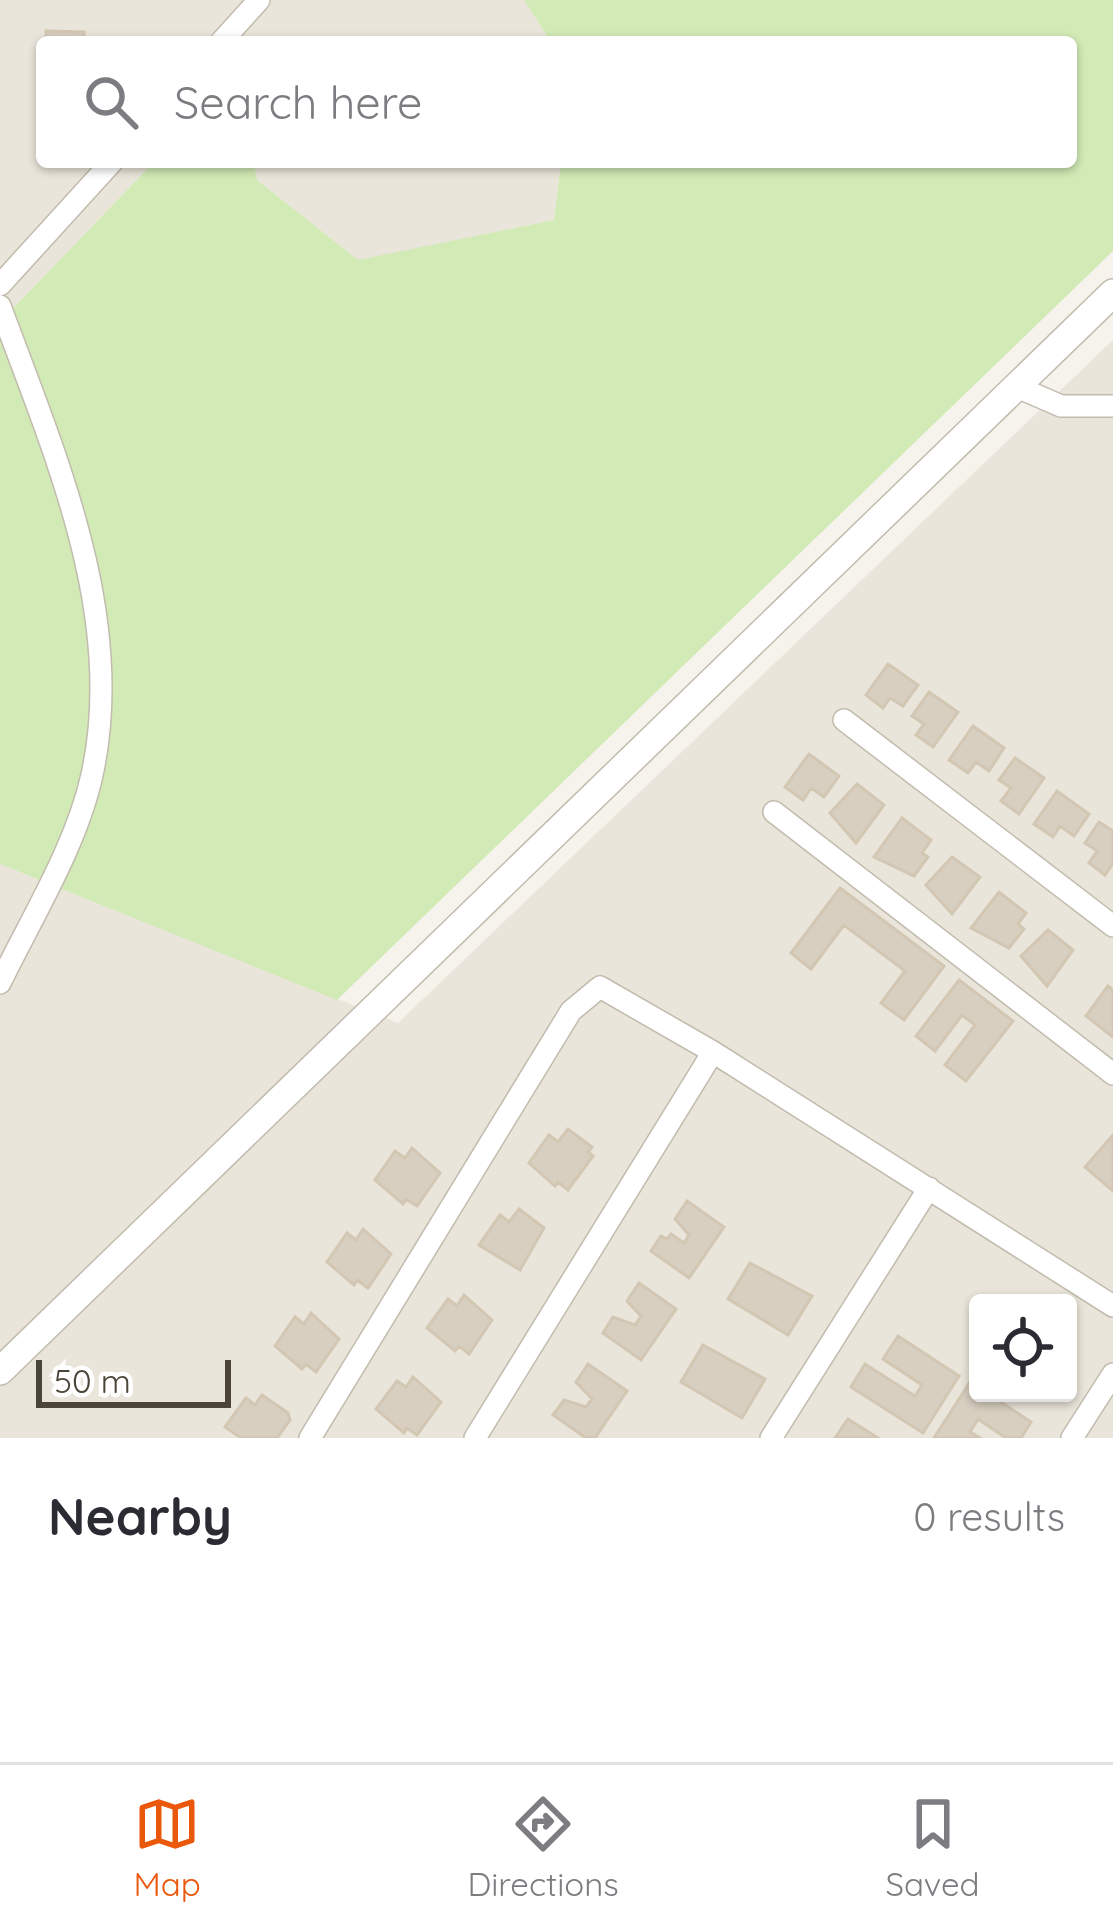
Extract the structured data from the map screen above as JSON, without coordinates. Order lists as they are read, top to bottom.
{
  "scale_bar": "50 m",
  "page": {
    "search": "Search here",
    "scale": "50 m",
    "heading": ["Nearby", "0 results"],
    "nav": ["Map", "Directions", "Saved"]
  }
}
